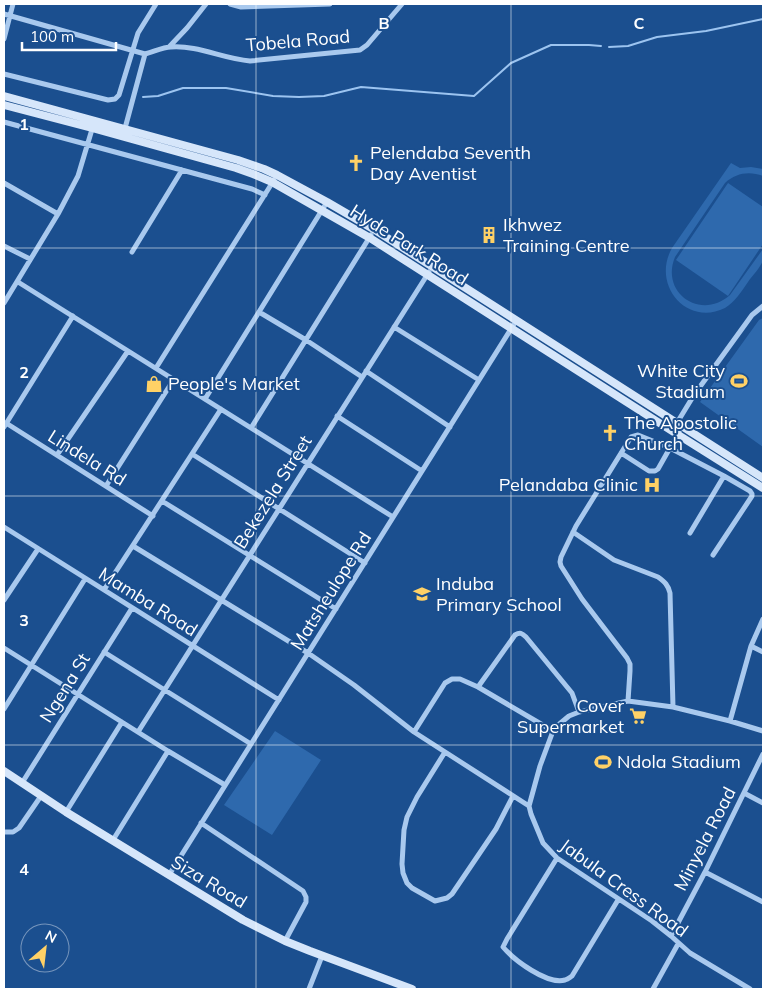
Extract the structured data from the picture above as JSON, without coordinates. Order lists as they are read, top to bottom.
{
  "streets": {
    "street": [
      "Tobela Road",
      "Hyde Park Road",
      "Lindela Rd",
      "Bekezela Street",
      "Matsheulope Rd",
      "Mamba Road",
      "Ngena St",
      "Minyela Road",
      "Siza Road",
      "Jabula Cress Road"
    ]
  },
  "crossings": [
    ["Hyde Park Road", "Bekezela Street"],
    ["Hyde Park Road", "Matsheulope Rd"],
    ["Bekezela Street", "Mamba Road"],
    ["Matsheulope Rd", "Mamba Road"],
    ["Matsheulope Rd", "Siza Road"],
    ["Mamba Road", "Ngena St"],
    ["Ngena St", "Siza Road"],
    ["Minyela Road", "Jabula Cress Road"]
  ],
  "places": {
    "church": ["Pelendaba Seventh Day Aventist", "The Apostolic Church"],
    "building": ["Ikhwez Training Centre"],
    "sports": ["White City Stadium", "Ndola Stadium"],
    "shop": ["People's Market"],
    "hospital": ["Pelandaba Clinic"],
    "school or university": ["Induba Primary School"],
    "supermarket": ["Cover Supermarket"]
  },
  "scale_bar": "100 m",
  "north": "top right",
  "grid": {
    "columns": ["B", "C"],
    "rows": [
      "1",
      "2",
      "3",
      "4"
    ]
  }
}
